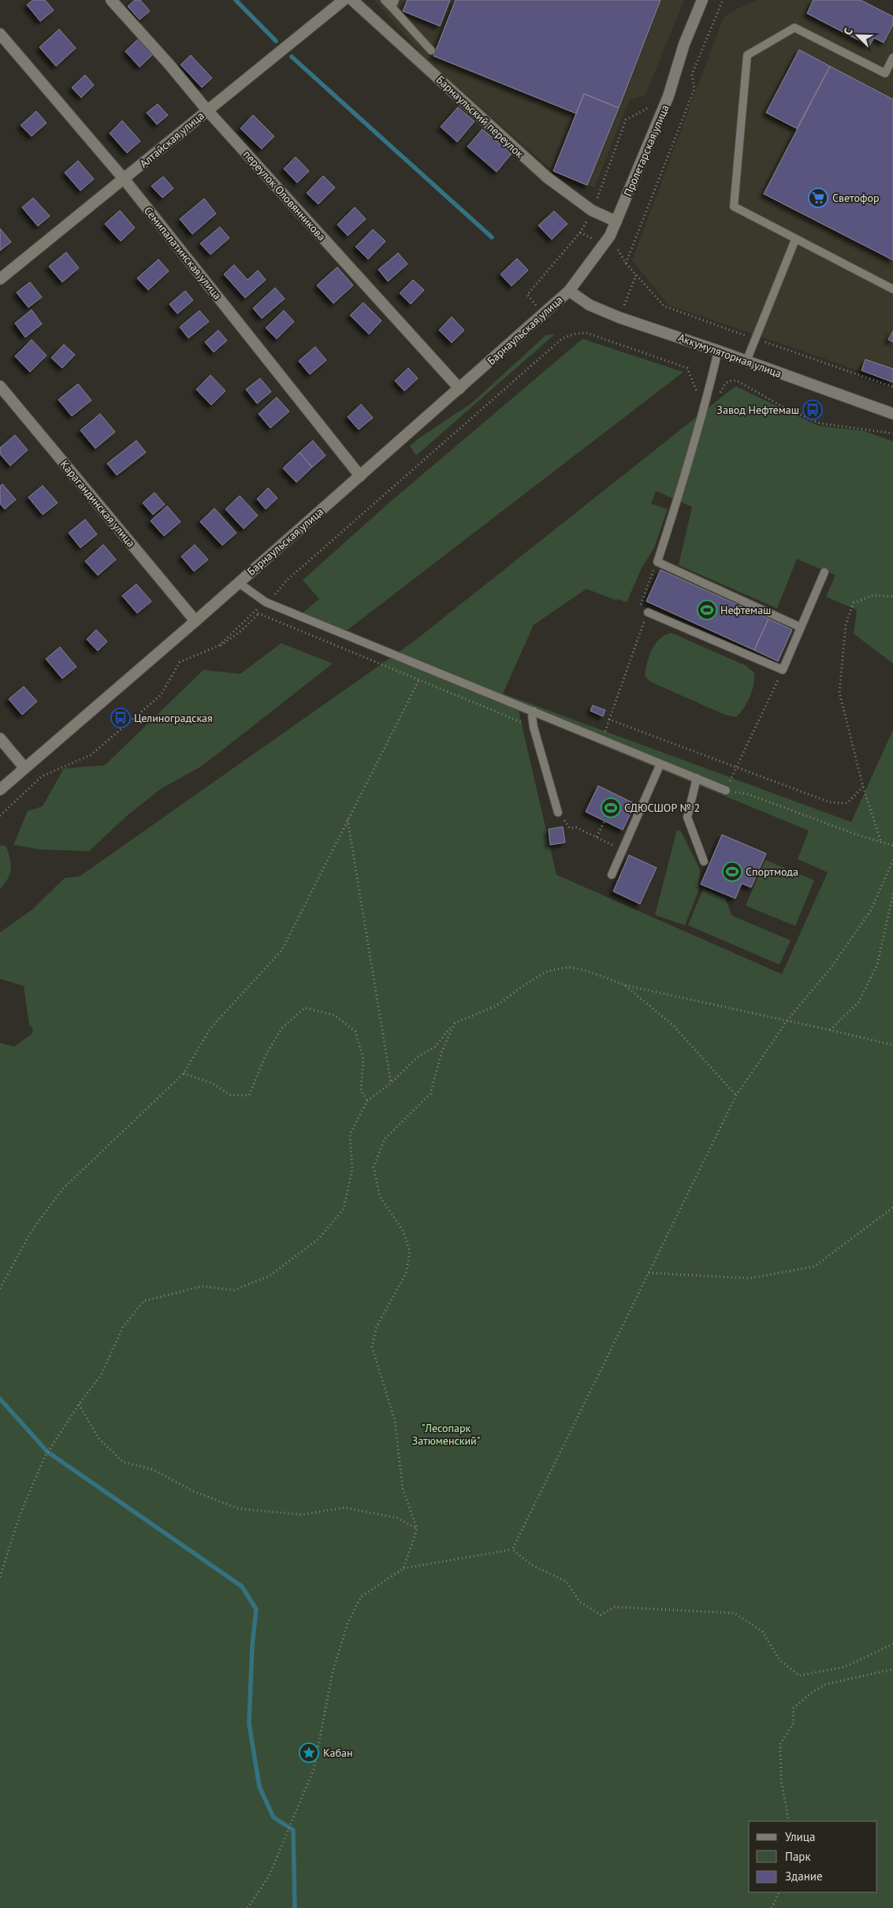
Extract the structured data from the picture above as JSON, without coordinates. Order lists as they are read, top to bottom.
{
  "streets": {
    "street": [
      "Барнаульский переулок",
      "Алтайская улица",
      "Пролетарская улица",
      "переулок Оловянникова",
      "Семипалатинская улица",
      "Барнаульская улица",
      "Аккумуляторная улица",
      "Карагандинская улица"
    ]
  },
  "crossings": [
    ["Барнаульский переулок", "Пролетарская улица"],
    ["Алтайская улица", "переулок Оловянникова"],
    ["Алтайская улица", "Семипалатинская улица"],
    ["Пролетарская улица", "Барнаульская улица"],
    ["Пролетарская улица", "Аккумуляторная улица"],
    ["переулок Оловянникова", "Барнаульская улица"],
    ["Семипалатинская улица", "Барнаульская улица"],
    ["Барнаульская улица", "Аккумуляторная улица"],
    ["Барнаульская улица", "Карагандинская улица"]
  ],
  "parks": ["\"Лесопарк Затюменский\""],
  "places": {
    "supermarket": ["Светофор"],
    "bus stop": ["Завод Нефтемаш", "Целиноградская"],
    "sports": ["Нефтемаш", "СДЮСШОР № 2", "Спортмода"],
    "place": ["Кабан"]
  },
  "legend": ["Улица", "Парк", "Здание"],
  "north": "top left"
}
